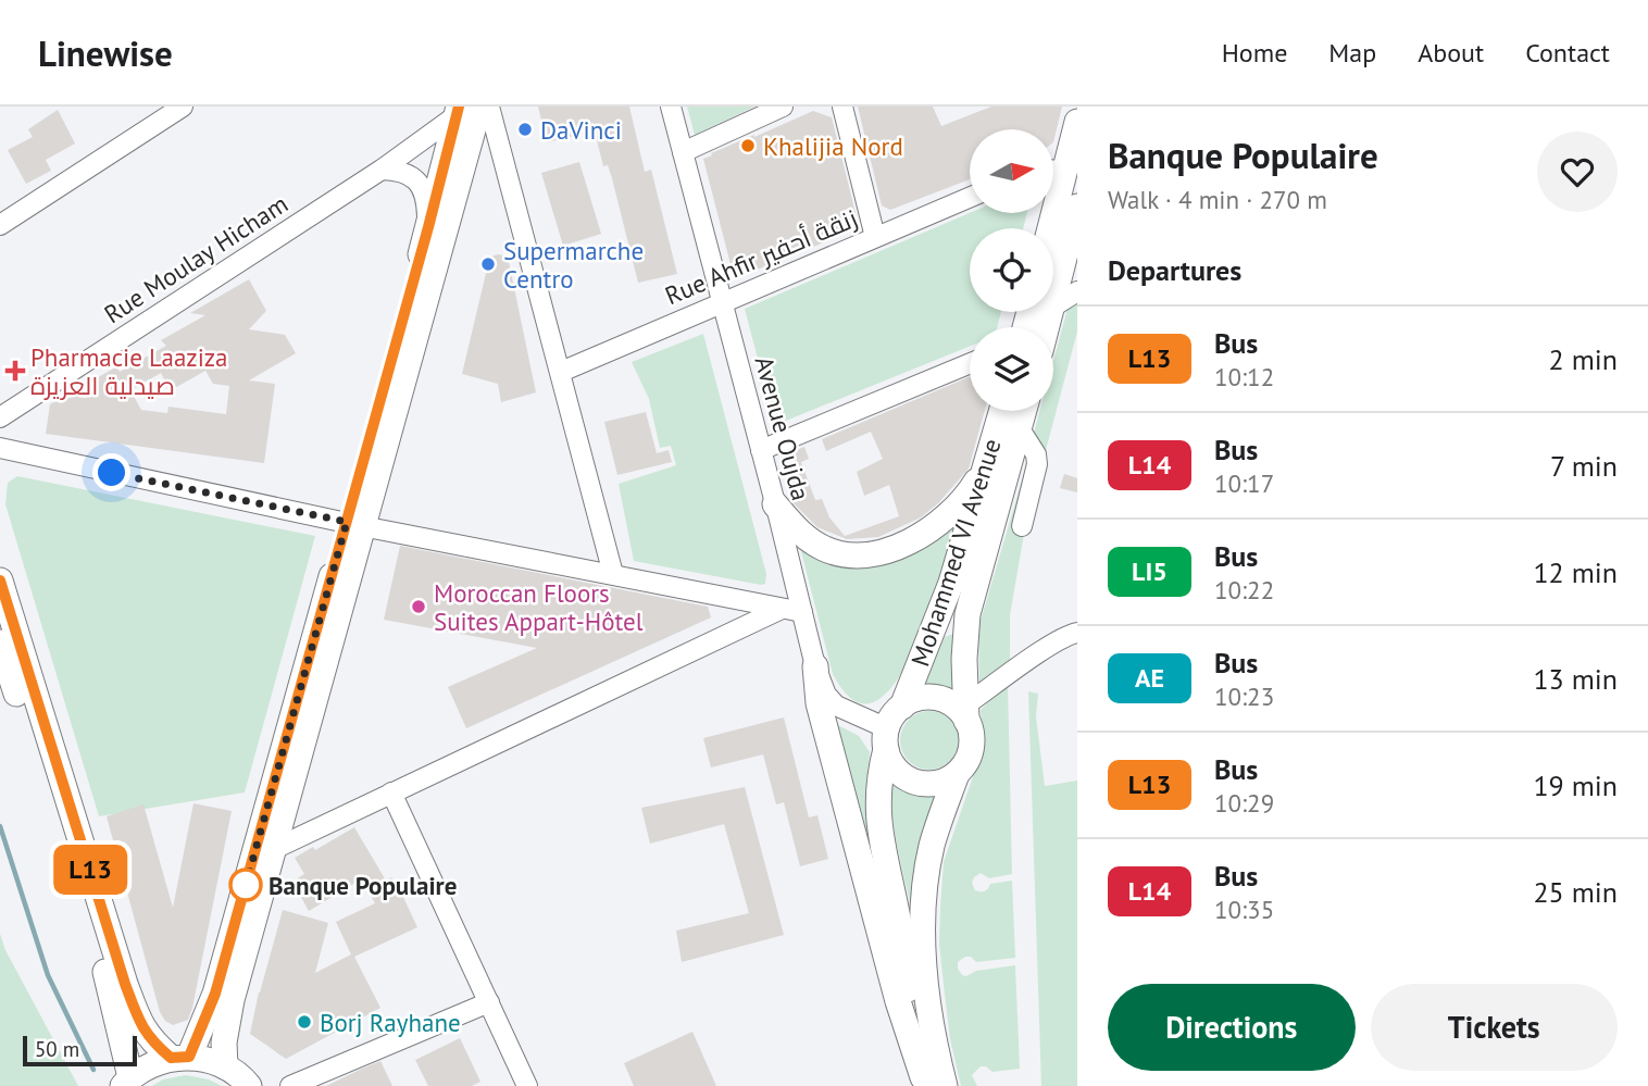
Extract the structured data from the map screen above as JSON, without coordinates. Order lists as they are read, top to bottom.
{
  "streets": {
    "main road": ["Mohammed VI Avenue"],
    "street": ["Rue Ahfir زنقة أحفير", "Rue Moulay Hicham", "Avenue Oujda"]
  },
  "crossings": [
    ["Rue Ahfir زنقة أحفير", "Avenue Oujda"],
    ["Avenue Oujda", "Mohammed VI Avenue"]
  ],
  "places": {
    "other": [
      "DaVinci",
      "Khalijia Nord",
      "Supermarche Centro",
      "Moroccan Floors Suites Appart-Hôtel",
      "Banque Populaire",
      "Borj Rayhane"
    ],
    "health": ["Pharmacie Laaziza صيدلية العزيزة"]
  },
  "lines": ["bus line L13"],
  "scale_bar": "50 m",
  "north": "right",
  "page": {
    "header": "Linewise",
    "nav": [
      "Home",
      "Map",
      "About",
      "Contact"
    ],
    "on_map": "L13",
    "heading": [
      ["Banque Populaire", "Walk · 4 min · 270 m"],
      "Departures"
    ],
    "list": [
      {
        "mark": "L13",
        "name": "Bus",
        "note": "10:12",
        "value": "2 min"
      },
      {
        "mark": "L14",
        "name": "Bus",
        "note": "10:17",
        "value": "7 min"
      },
      {
        "mark": "LI5",
        "name": "Bus",
        "note": "10:22",
        "value": "12 min"
      },
      {
        "mark": "AE",
        "name": "Bus",
        "note": "10:23",
        "value": "13 min"
      },
      {
        "mark": "L13",
        "name": "Bus",
        "note": "10:29",
        "value": "19 min"
      },
      {
        "mark": "L14",
        "name": "Bus",
        "note": "10:35",
        "value": "25 min"
      }
    ],
    "buttons": ["Directions", "Tickets"],
    "scale": "50 m"
  }
}
